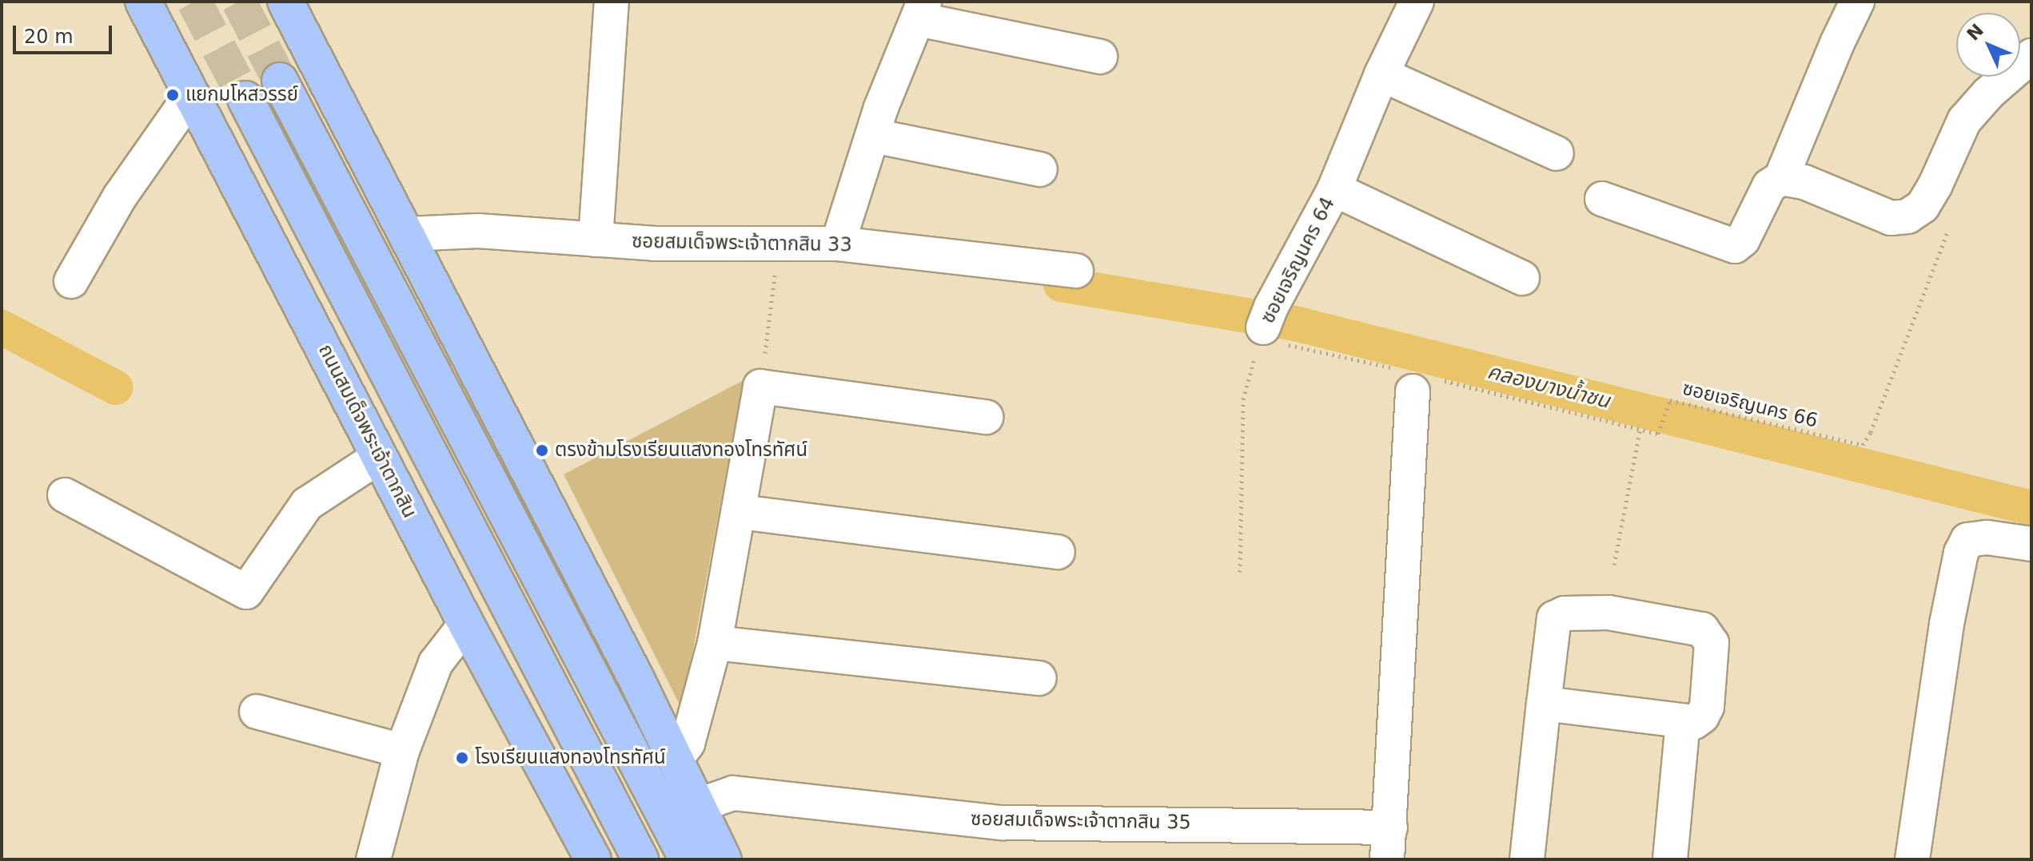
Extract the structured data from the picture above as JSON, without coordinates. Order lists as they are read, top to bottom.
{
  "streets": {
    "main road": ["ถนนสมเด็จพระเจ้าตากสิน"],
    "street": ["ซอยสมเด็จพระเจ้าตากสิน 33", "ซอยเจริญนคร 64", "ซอยสมเด็จพระเจ้าตากสิน 35"],
    "path": ["ซอยเจริญนคร 66"]
  },
  "crossings": [
    ["ซอยเจริญนคร 64", "ซอยเจริญนคร 66"]
  ],
  "water": ["คลองบางน้ำชน"],
  "places": ["แยกมโหสวรรย์", "ตรงข้ามโรงเรียนแสงทองโทรทัศน์", "โรงเรียนแสงทองโทรทัศน์"],
  "scale_bar": "20 m",
  "north": "top left"
}
